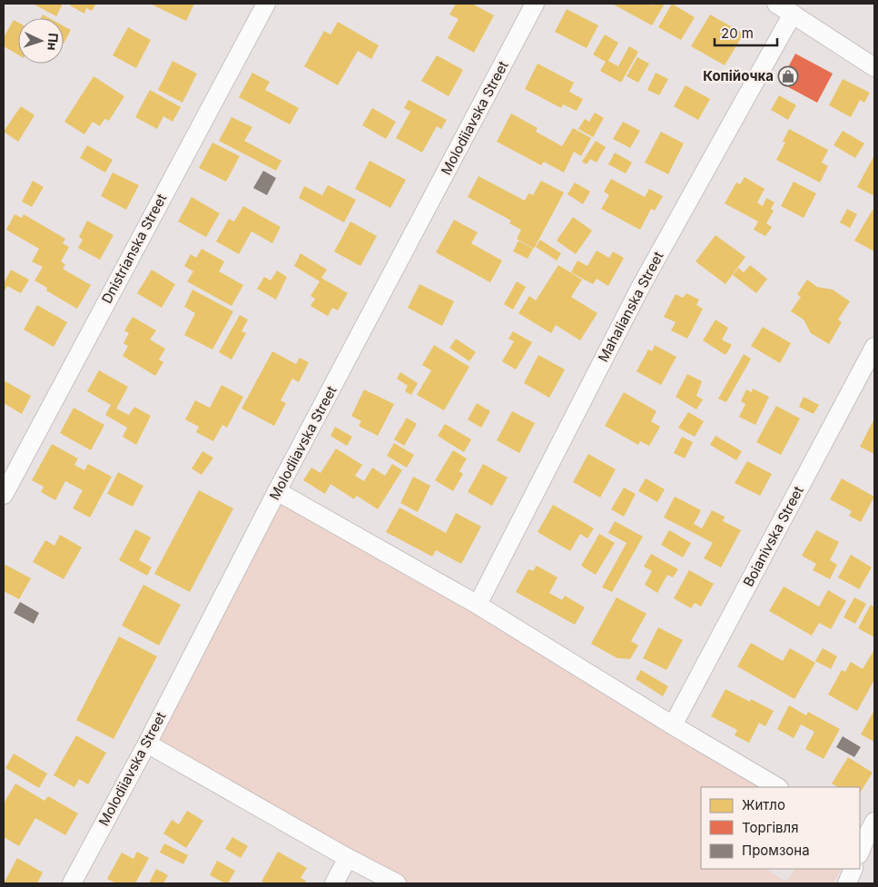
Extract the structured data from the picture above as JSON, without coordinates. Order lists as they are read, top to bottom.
{
  "streets": {
    "street": [
      "Molodiiavska Street",
      "Dnistrianska Street",
      "Mahalianska Street",
      "Boianivska Street"
    ]
  },
  "places": {
    "shop": ["Копійочка"]
  },
  "legend": ["Житло", "Торгівля", "Промзона"],
  "scale_bar": "20 m",
  "north": "right"
}
